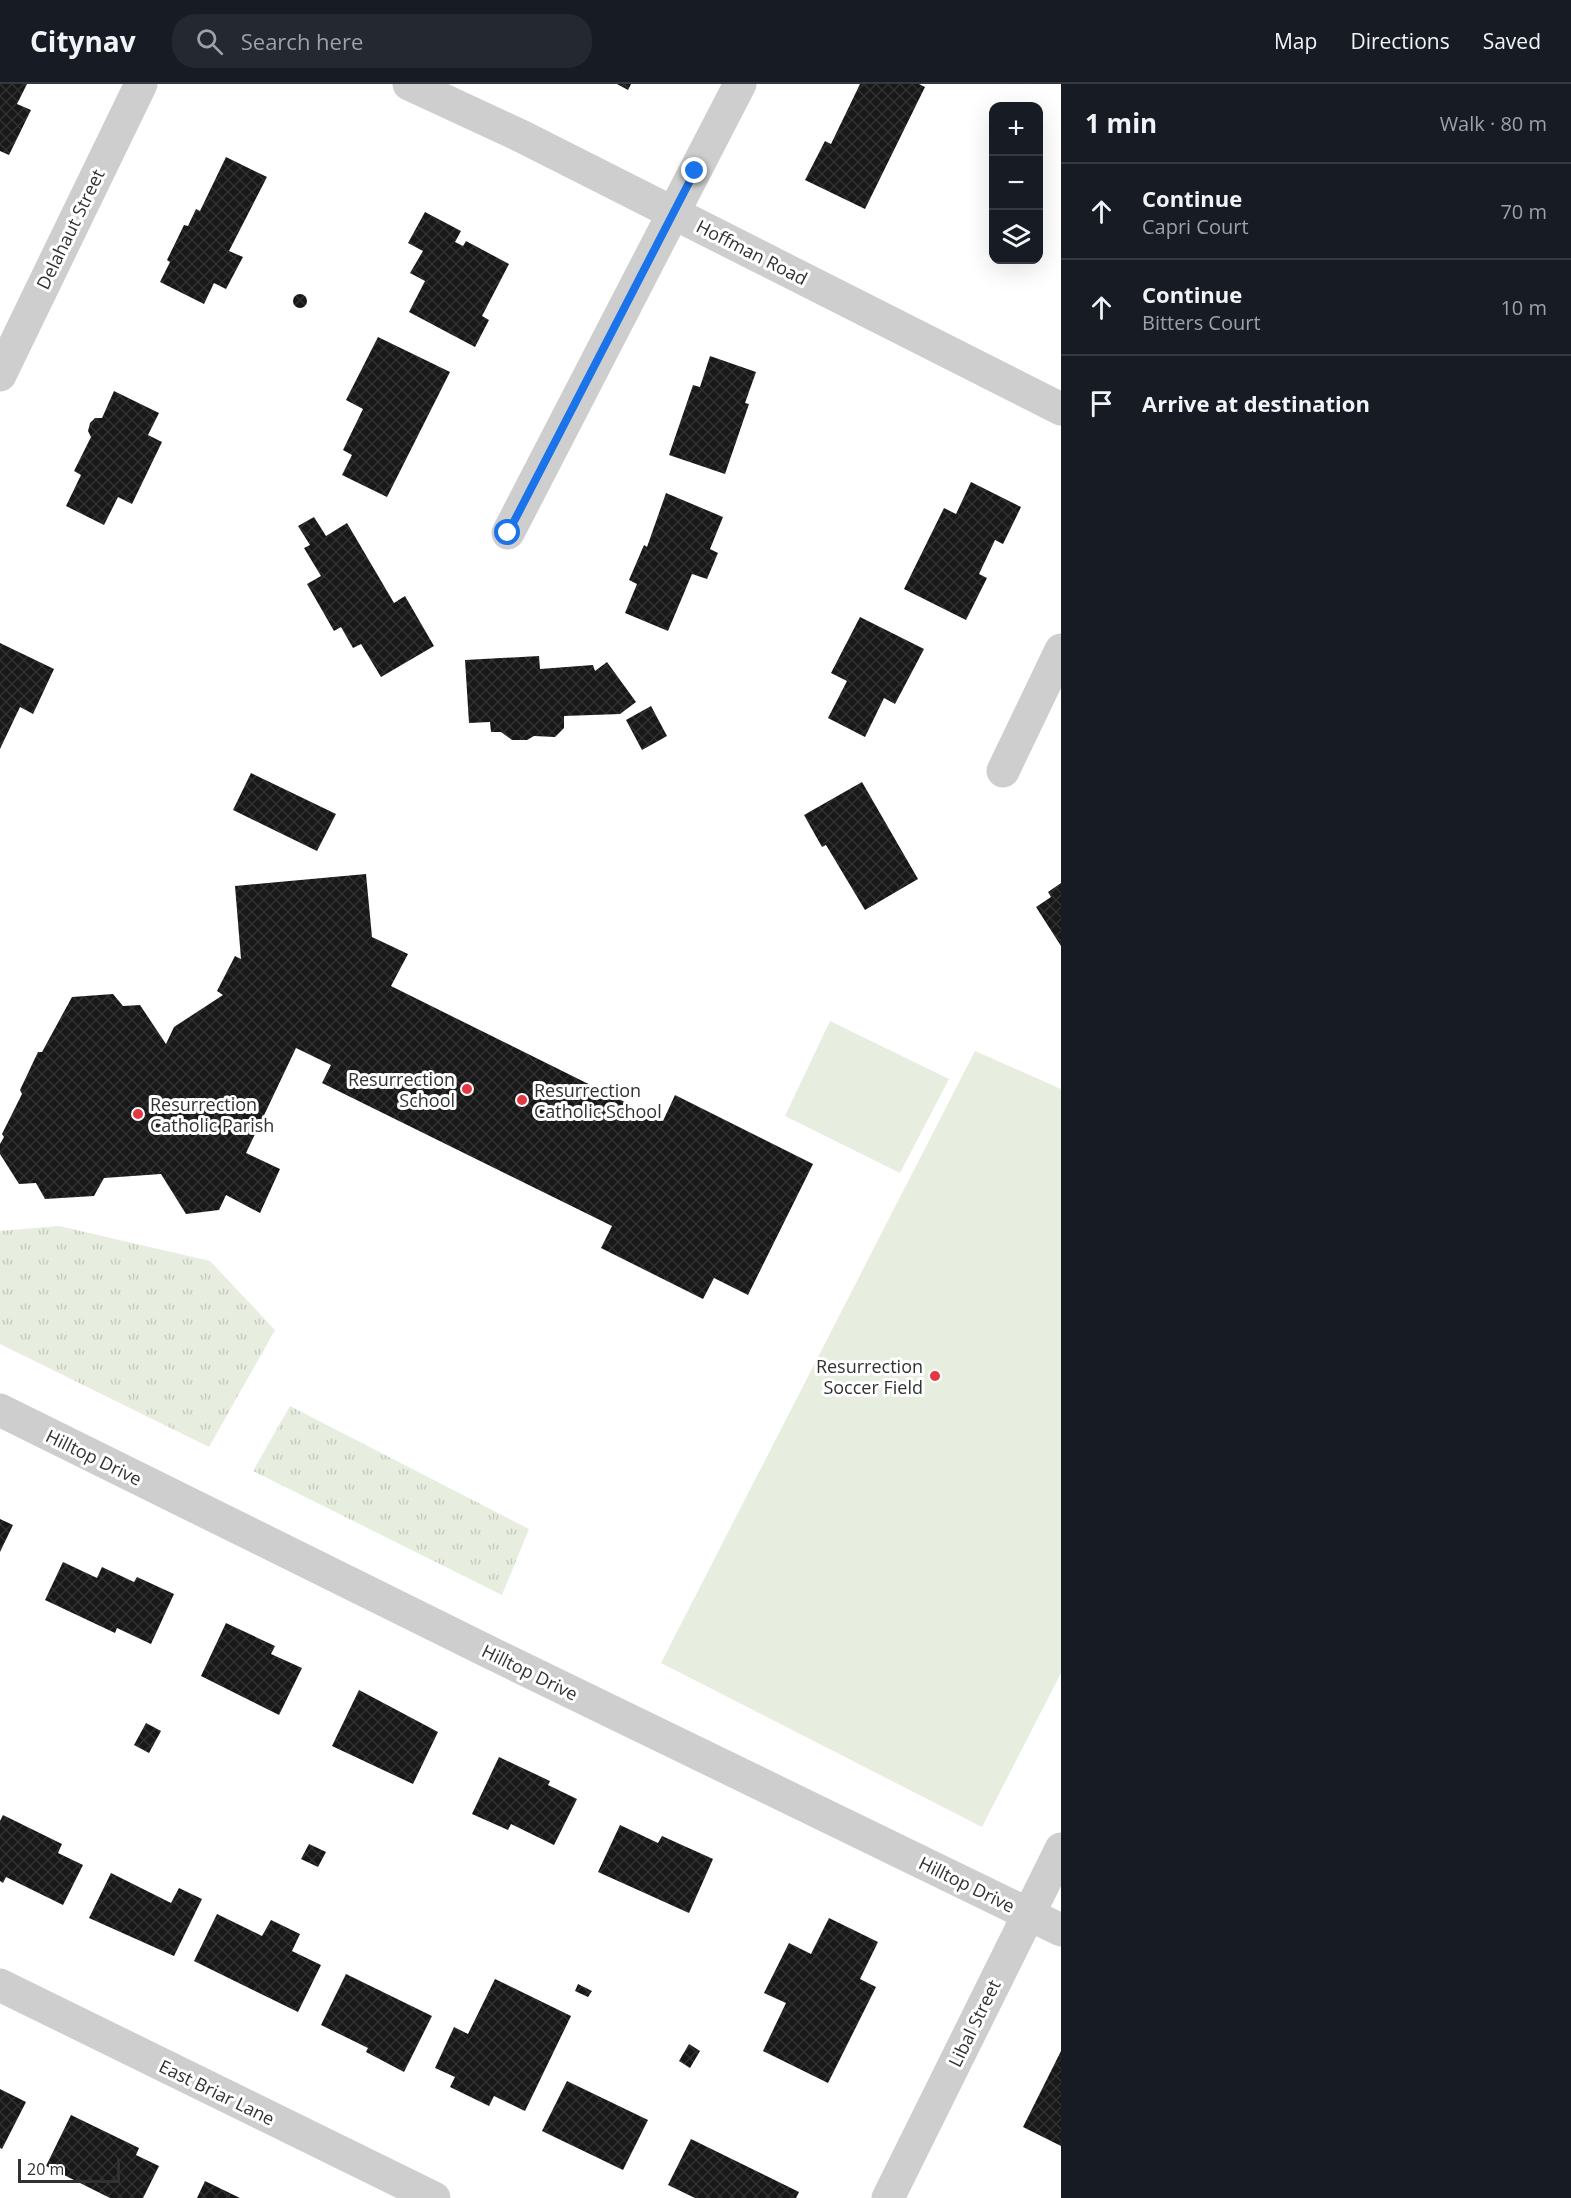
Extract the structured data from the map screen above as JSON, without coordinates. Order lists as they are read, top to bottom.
{
  "streets": {
    "street": [
      "Delahaut Street",
      "Hoffman Road",
      "Hilltop Drive",
      "Libal Street",
      "East Briar Lane"
    ]
  },
  "crossings": [
    ["Hilltop Drive", "Libal Street"]
  ],
  "places": [
    "Resurrection School",
    "Resurrection Catholic School",
    "Resurrection Catholic Parish",
    "Resurrection Soccer Field"
  ],
  "scale_bar": "20 m",
  "page": {
    "header": "Citynav",
    "search": "Search here",
    "nav": ["Map", "Directions", "Saved"],
    "heading": ["1 min", "Walk · 80 m"],
    "map_buttons": ["+", "−"],
    "list": [
      ["Continue", "Capri Court", "70 m"],
      ["Continue", "Bitters Court", "10 m"],
      "Arrive at destination"
    ],
    "scale": "20 m"
  }
}
